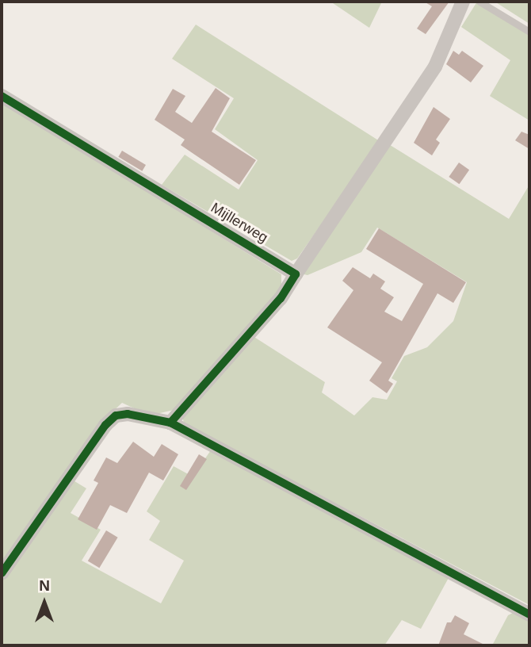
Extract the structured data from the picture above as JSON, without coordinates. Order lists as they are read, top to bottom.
{
  "streets": {
    "street": ["Mijllerweg"]
  },
  "north": "top"
}
